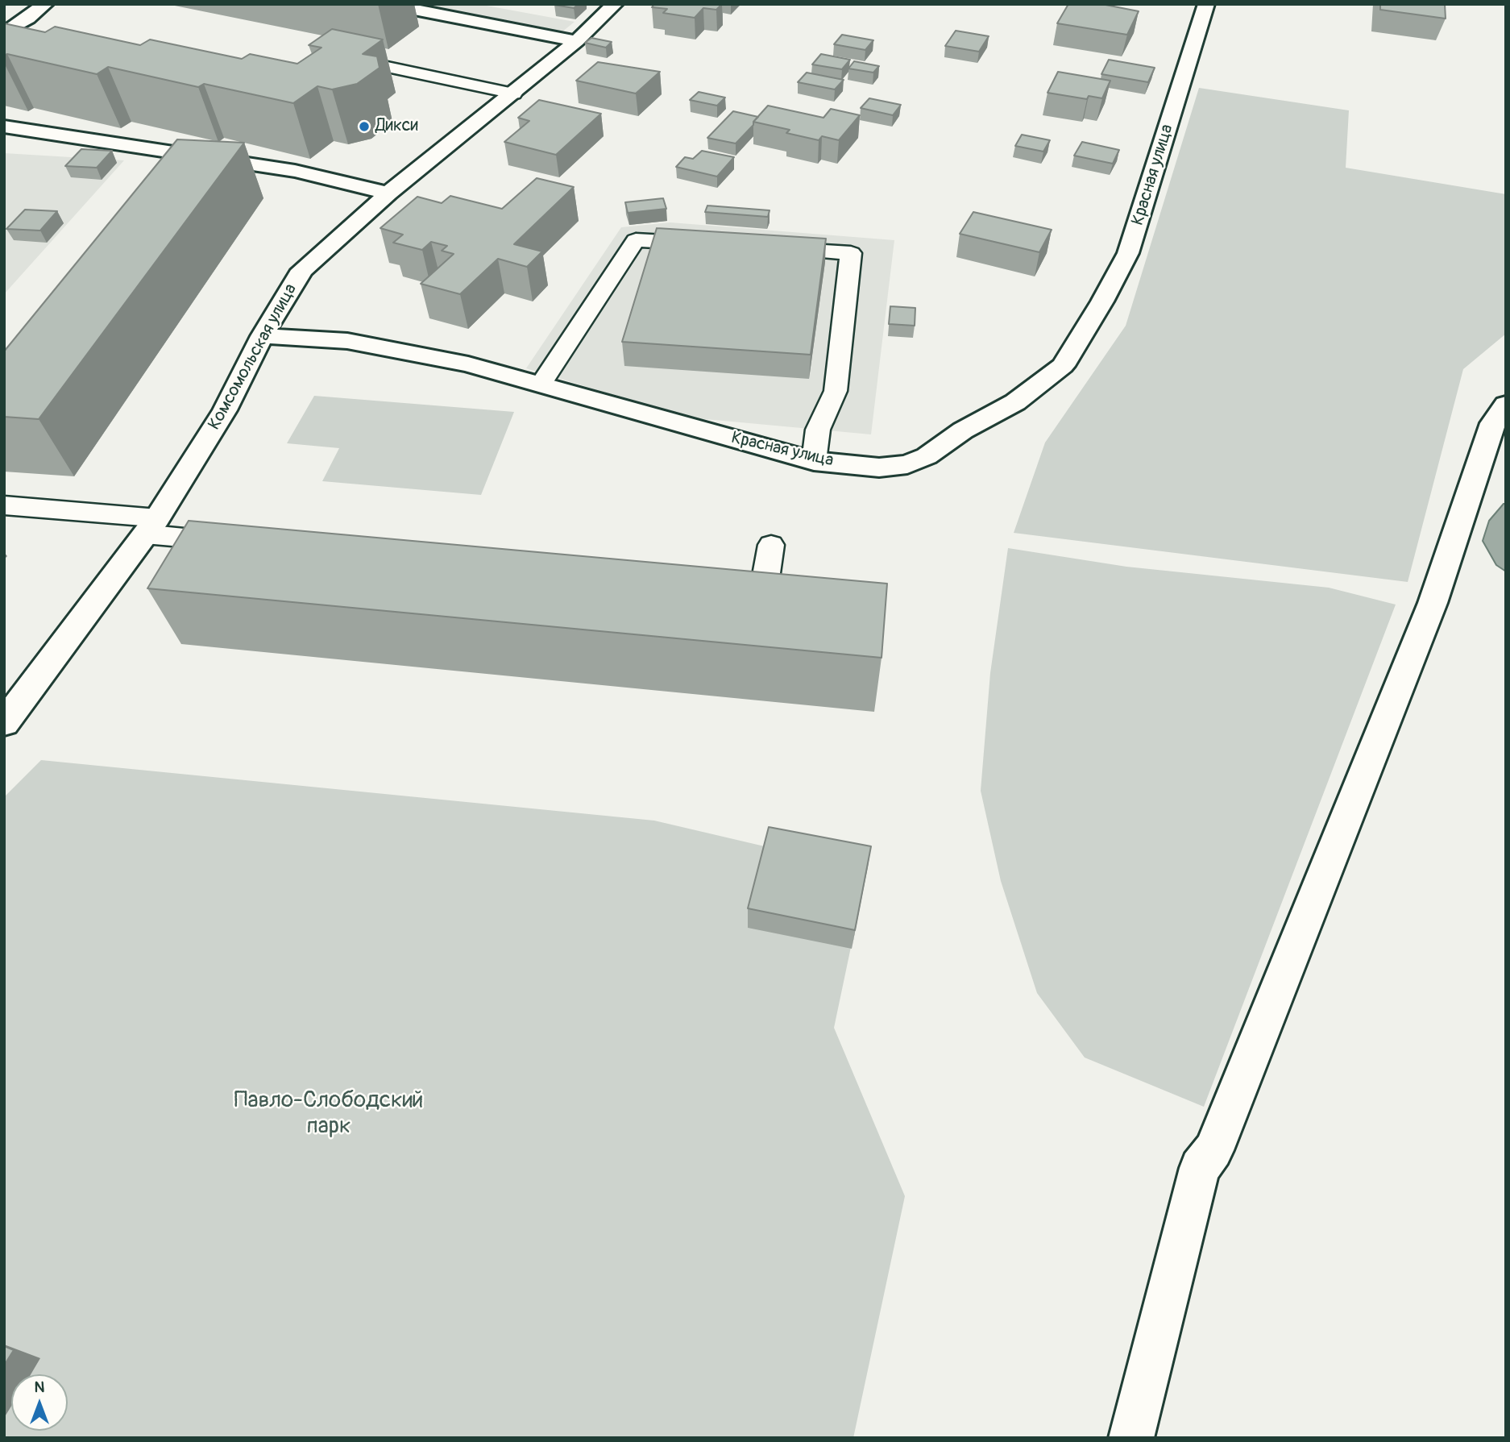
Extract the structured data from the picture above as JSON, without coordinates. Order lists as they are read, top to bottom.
{
  "streets": {
    "street": ["Красная улица", "Комсомольская улица"]
  },
  "crossings": [
    ["Красная улица", "Комсомольская улица"]
  ],
  "parks": ["Павло-Слободский парк"],
  "places": ["Дикси"],
  "north": "top"
}
